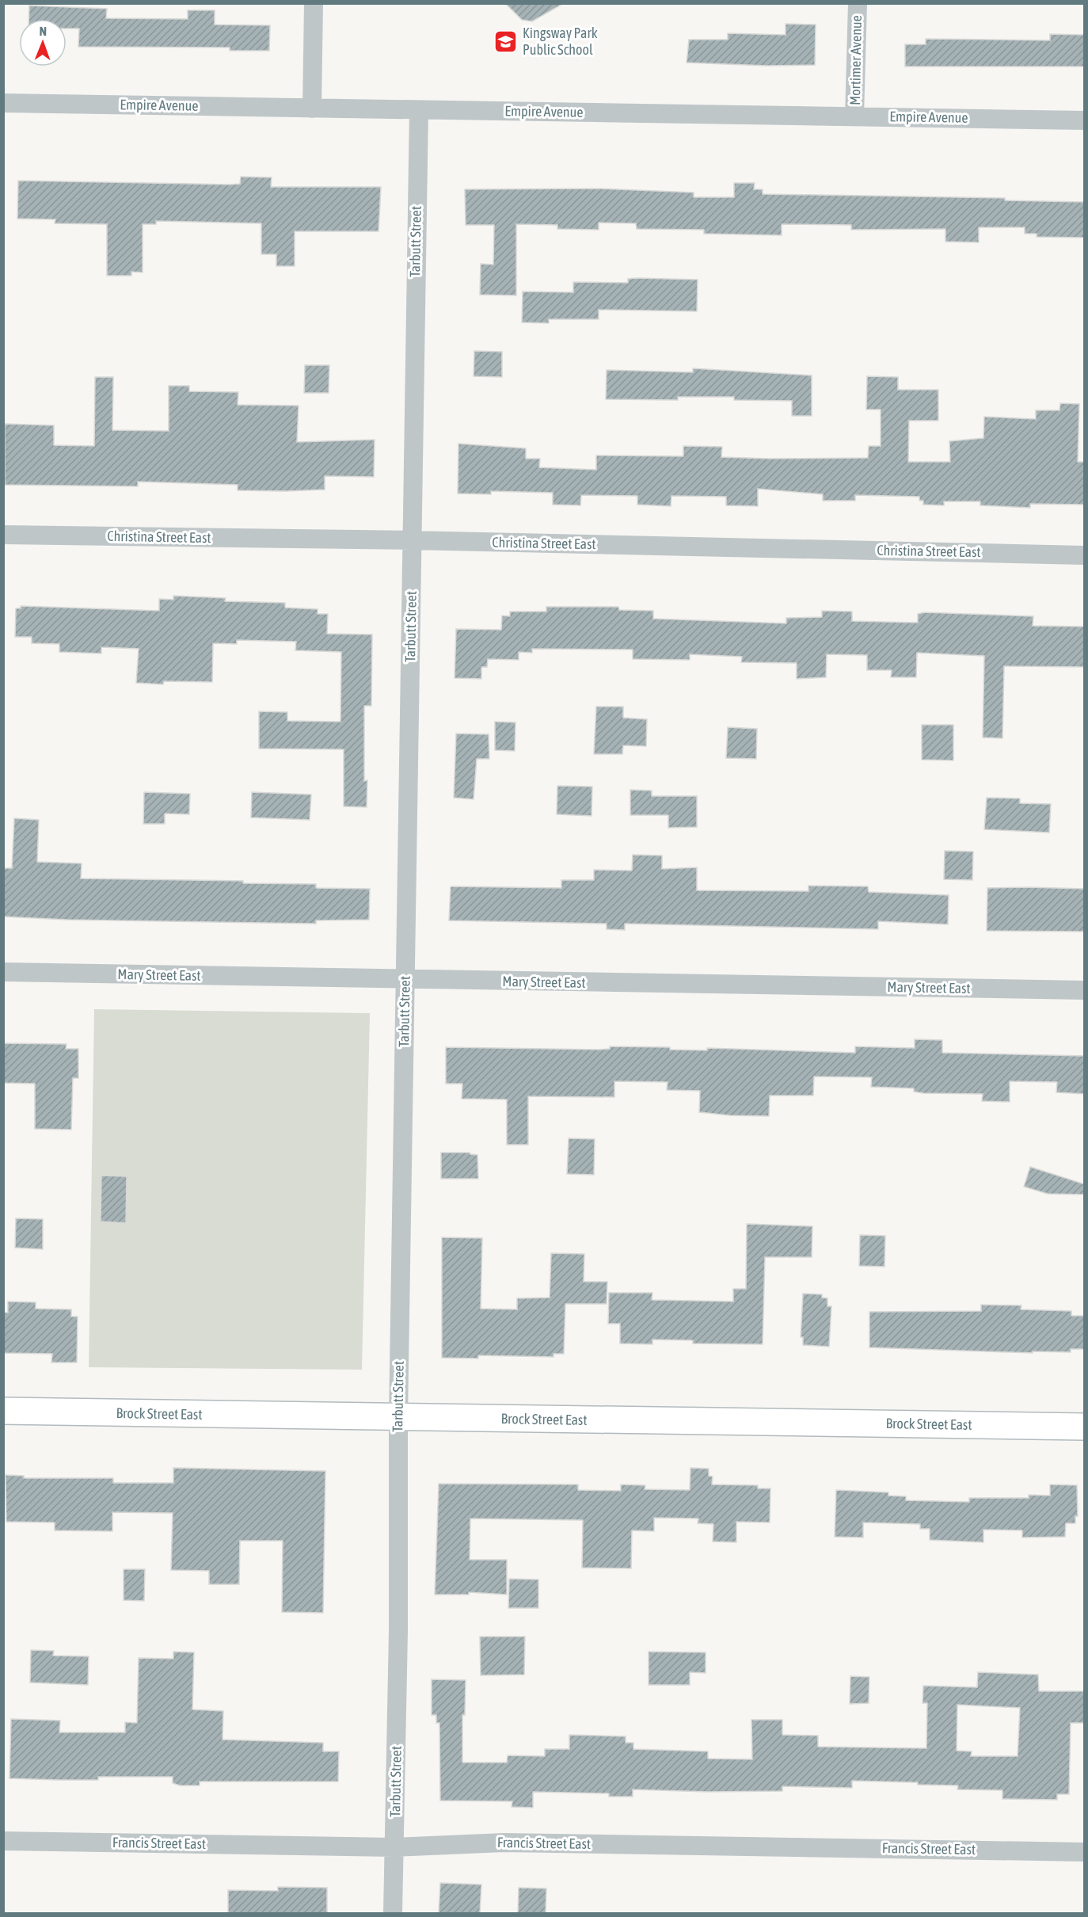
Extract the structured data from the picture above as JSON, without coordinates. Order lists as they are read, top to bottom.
{
  "streets": {
    "street": [
      "Mortimer Avenue",
      "Empire Avenue",
      "Tarbutt Street",
      "Christina Street East",
      "Mary Street East",
      "Brock Street East",
      "Francis Street East"
    ]
  },
  "crossings": [
    ["Mortimer Avenue", "Empire Avenue"],
    ["Empire Avenue", "Tarbutt Street"],
    ["Tarbutt Street", "Christina Street East"],
    ["Tarbutt Street", "Mary Street East"],
    ["Tarbutt Street", "Brock Street East"],
    ["Tarbutt Street", "Francis Street East"]
  ],
  "places": {
    "school or university": ["Kingsway Park Public School"]
  },
  "north": "top"
}
